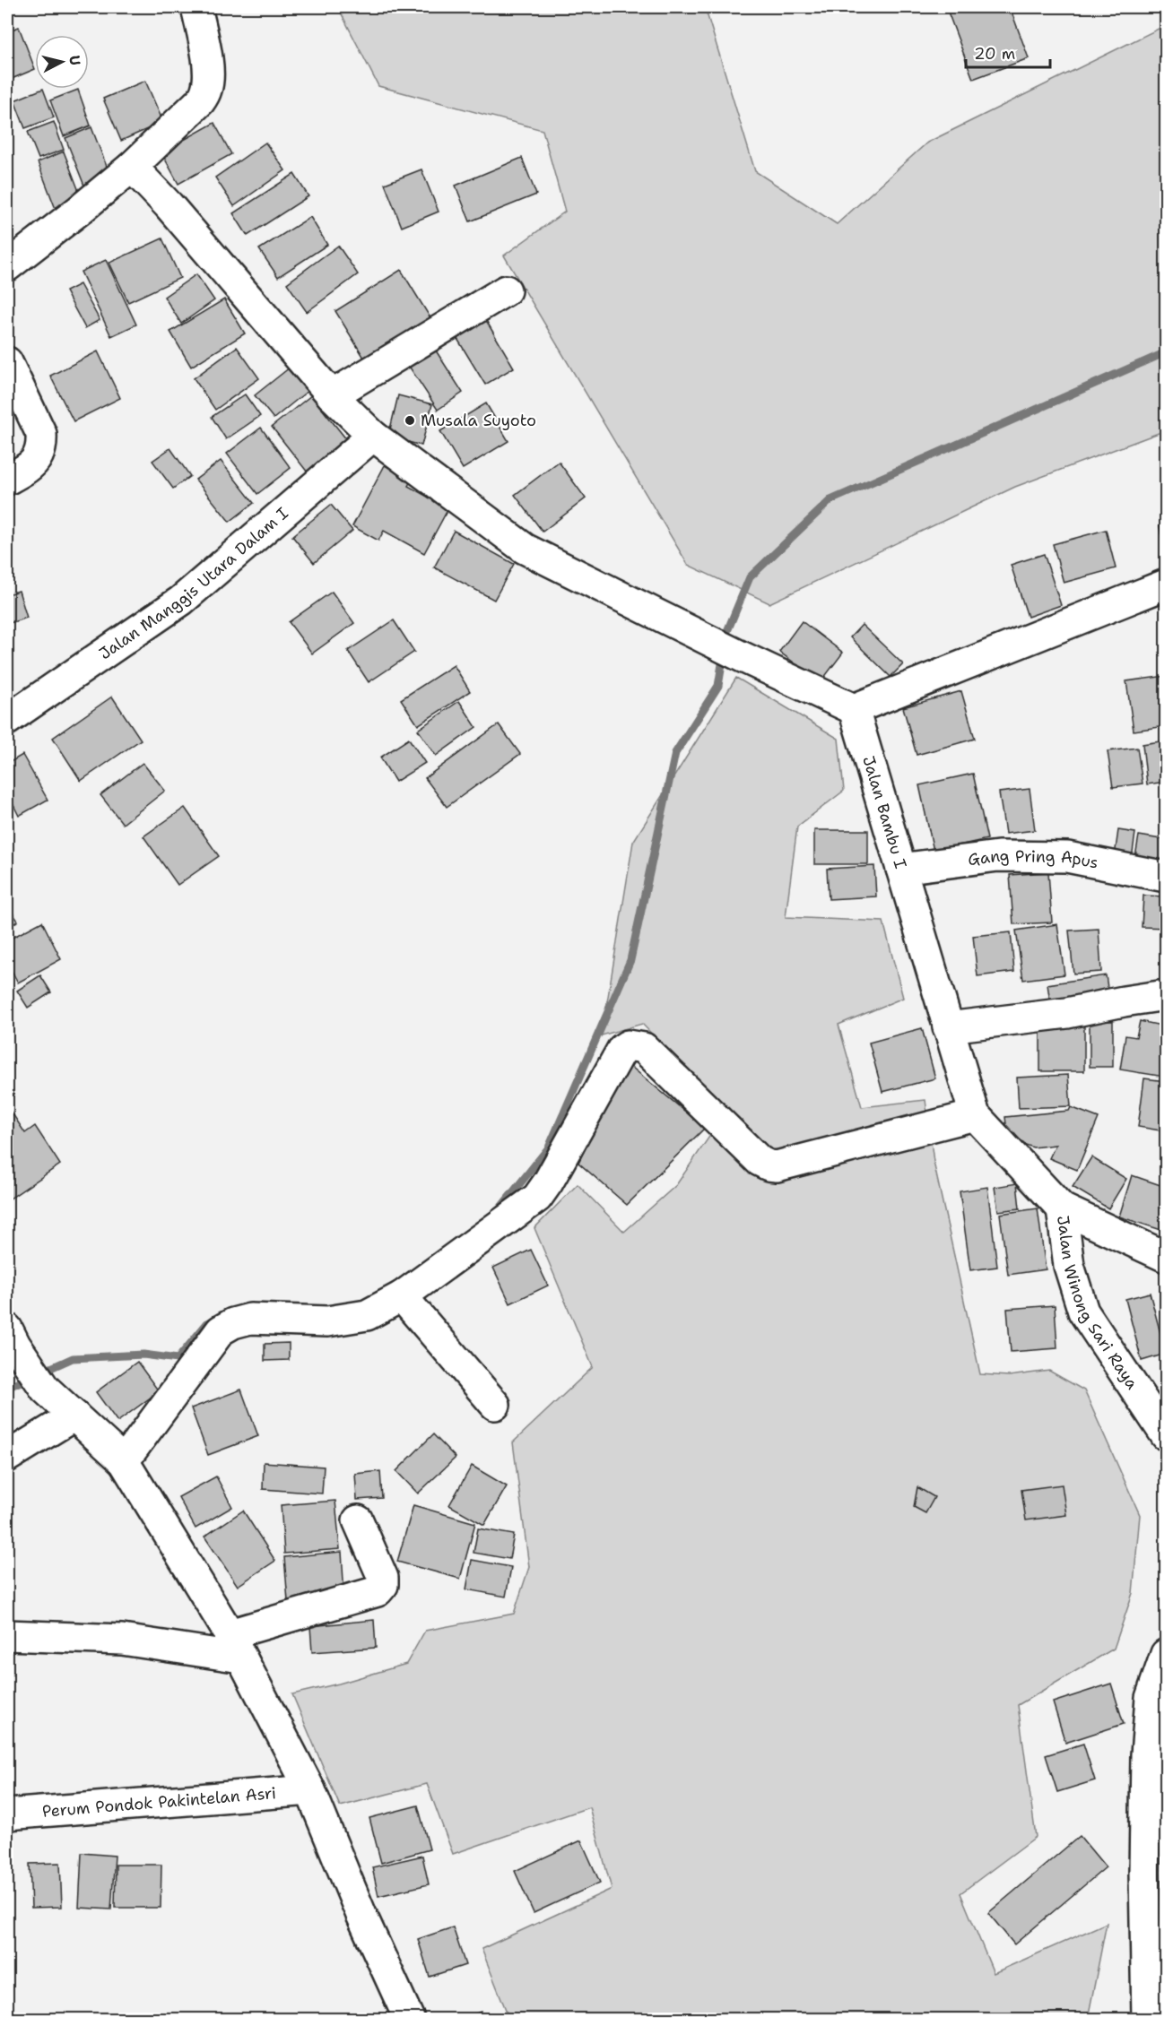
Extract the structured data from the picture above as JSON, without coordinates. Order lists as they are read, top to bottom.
{
  "streets": {
    "street": [
      "Jalan Manggis Utara Dalam I",
      "Jalan Bambu I",
      "Gang Pring Apus",
      "Jalan Winong Sari Raya",
      "Perum Pondok Pakintelan Asri"
    ]
  },
  "crossings": [
    ["Jalan Bambu I", "Gang Pring Apus"],
    ["Jalan Bambu I", "Jalan Winong Sari Raya"]
  ],
  "places": ["Musala Suyoto"],
  "scale_bar": "20 m",
  "north": "right"
}
